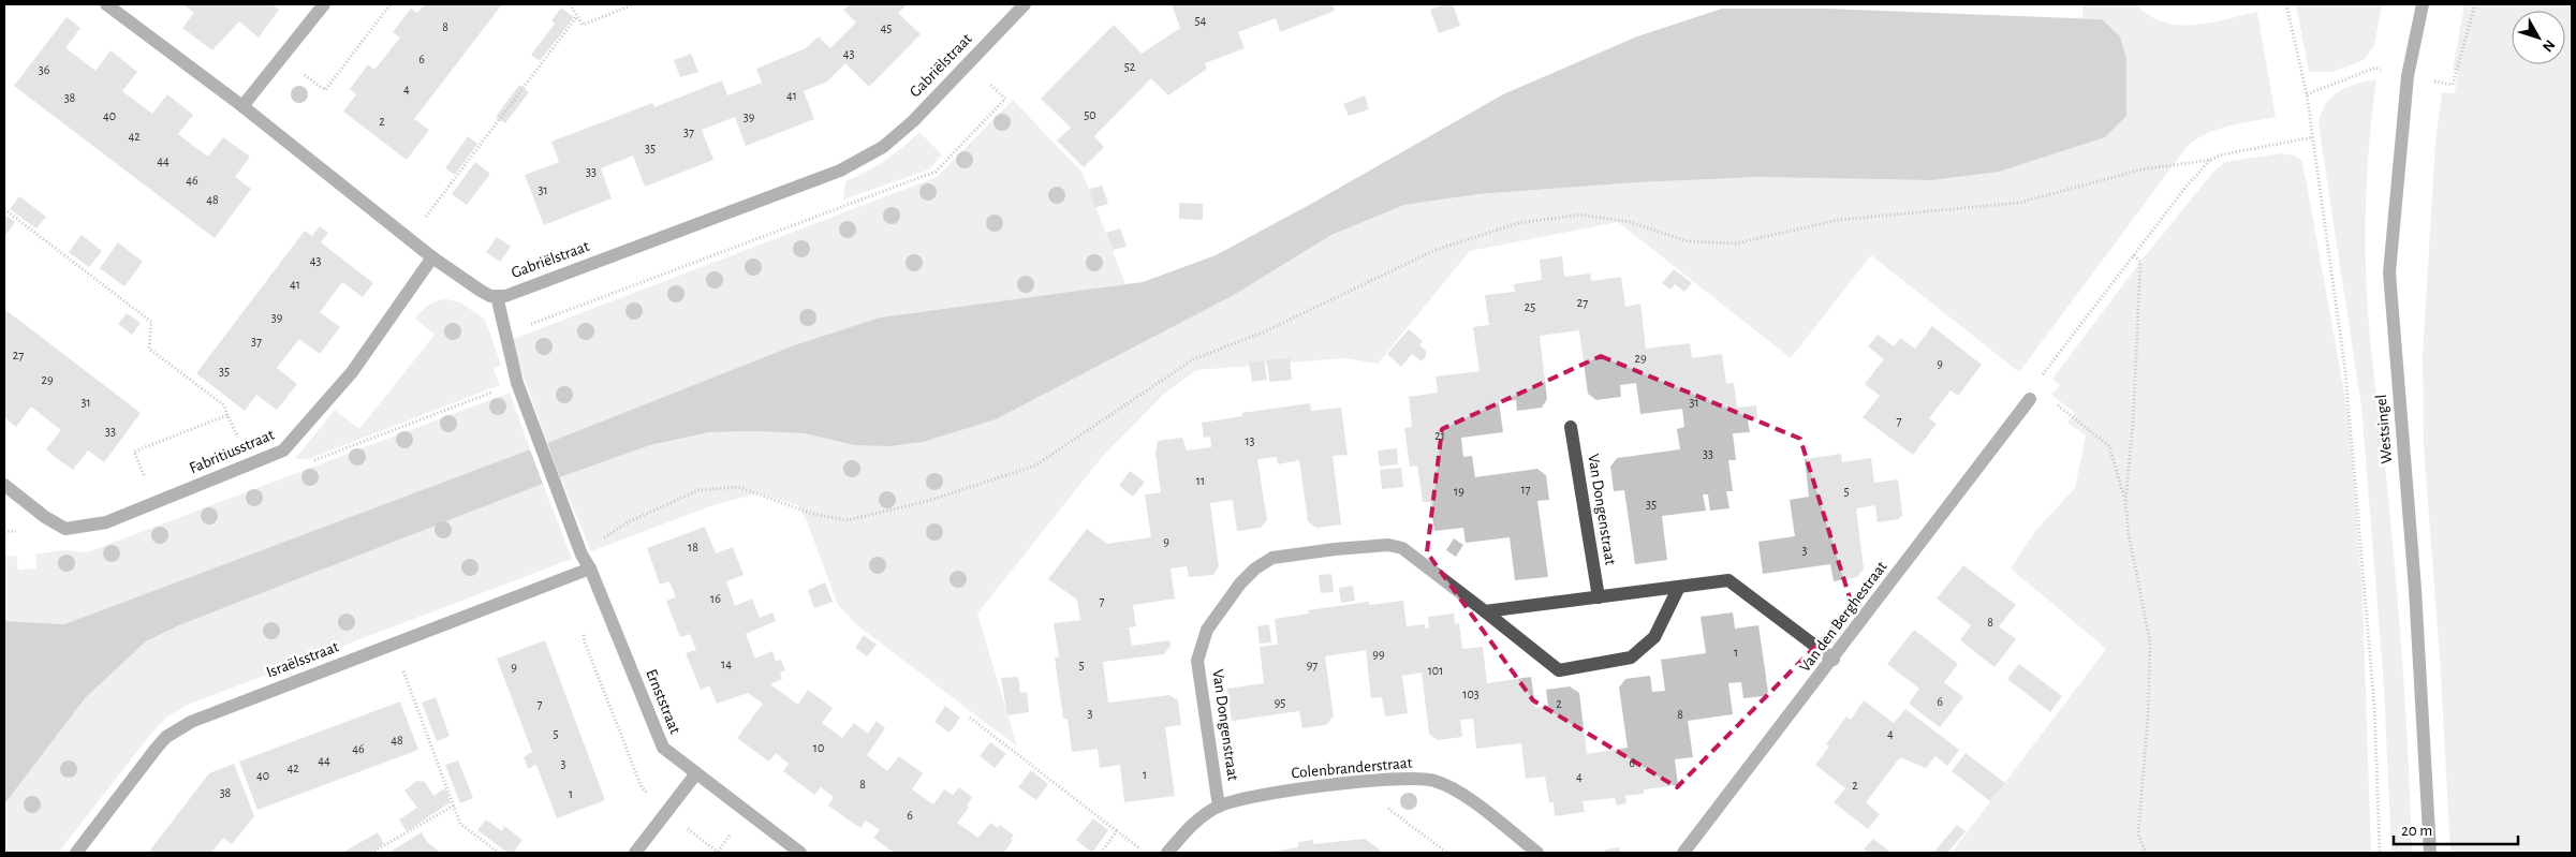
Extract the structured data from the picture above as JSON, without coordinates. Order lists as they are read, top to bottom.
{
  "streets": {
    "street": [
      "Gabriëlstraat",
      "Westsingel",
      "Fabritiusstraat",
      "Van Dongenstraat",
      "Van den Berghestraat",
      "Israëlsstraat",
      "Ernststraat",
      "Colenbranderstraat"
    ]
  },
  "crossings": [
    ["Gabriëlstraat", "Fabritiusstraat"],
    ["Gabriëlstraat", "Ernststraat"],
    ["Van Dongenstraat", "Colenbranderstraat"],
    ["Israëlsstraat", "Ernststraat"]
  ],
  "house_numbers": [
    "54",
    "8",
    "45",
    "43",
    "6",
    "52",
    "36",
    "4",
    "41",
    "38",
    "50",
    "40",
    "39",
    "2",
    "37",
    "42",
    "35",
    "44",
    "33",
    "46",
    "31",
    "48",
    "43",
    "41",
    "27",
    "25",
    "39",
    "37",
    "27",
    "29",
    "9",
    "35",
    "29",
    "31",
    "31",
    "7",
    "33",
    "21",
    "13",
    "33",
    "11",
    "17",
    "19",
    "5",
    "35",
    "9",
    "18",
    "3",
    "16",
    "7",
    "8",
    "1",
    "99",
    "14",
    "5",
    "97",
    "9",
    "101",
    "103",
    "6",
    "95",
    "7",
    "2",
    "3",
    "8",
    "5",
    "4",
    "48",
    "10",
    "46",
    "44",
    "6",
    "3",
    "42",
    "1",
    "40",
    "4",
    "8",
    "2",
    "38",
    "1",
    "6"
  ],
  "scale_bar": "20 m",
  "north": "bottom right"
}
